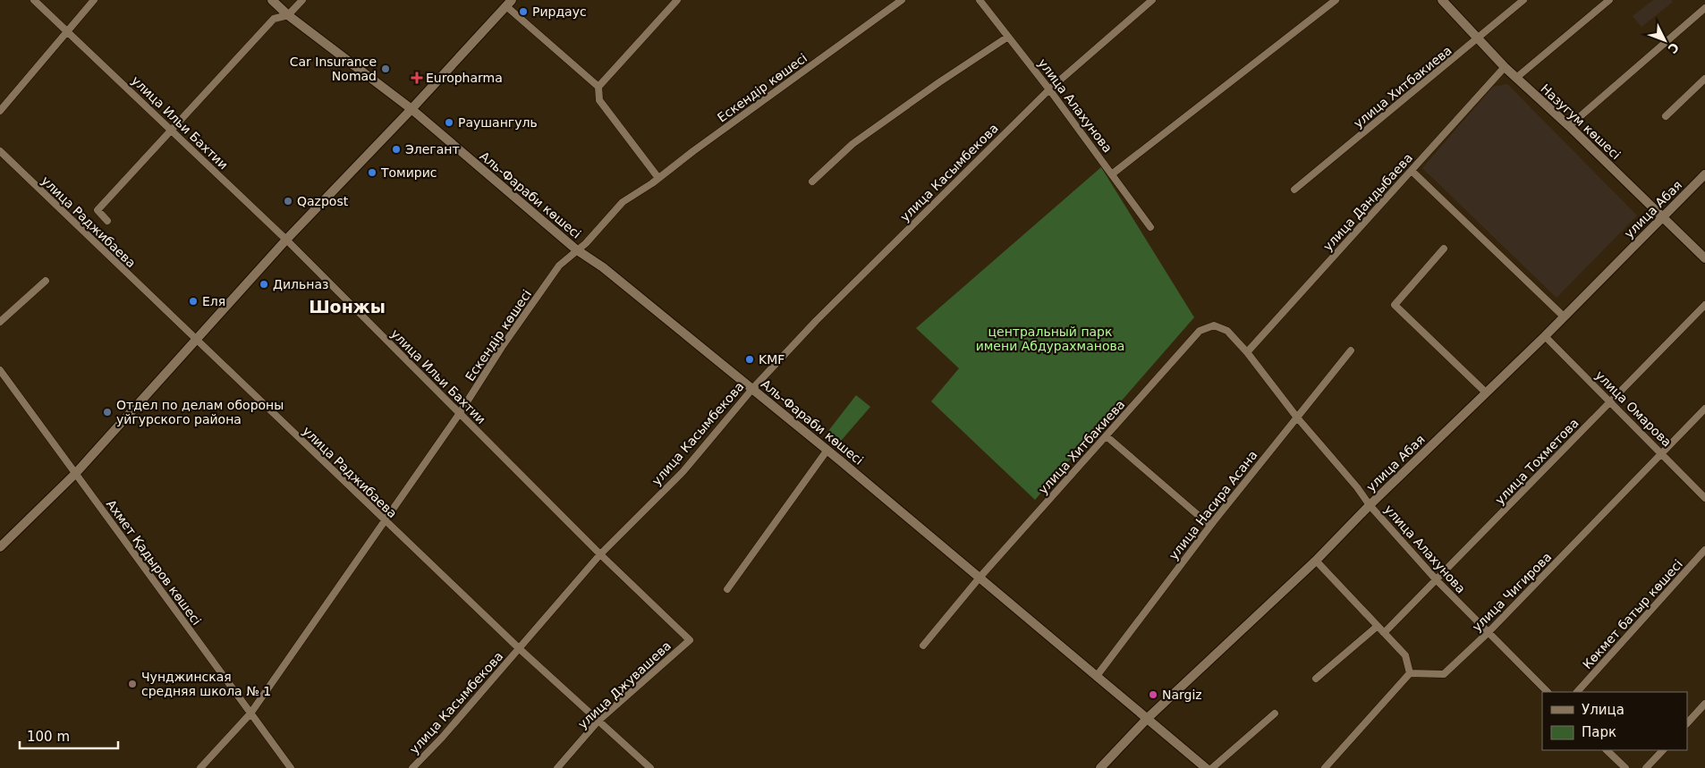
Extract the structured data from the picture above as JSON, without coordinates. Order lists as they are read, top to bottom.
{
  "streets": {
    "street": [
      "улица Хитбакиева",
      "Ескендір көшесі",
      "улица Алахунова",
      "Назугум көшесі",
      "улица Ильи Бахтии",
      "улица Касымбекова",
      "Аль-Фараби көшесі",
      "улица Дандыбаева",
      "улица Абая",
      "улица Раджибаева",
      "улица Омарова",
      "улица Тохметова",
      "улица Насира Асана",
      "Ахмет Қадыров көшесі",
      "улица Чигирова",
      "Көкмет батыр көшесі",
      "улица Джувашева"
    ]
  },
  "crossings": [
    ["улица Хитбакиева", "улица Алахунова"],
    ["улица Хитбакиева", "Назугум көшесі"],
    ["улица Хитбакиева", "Аль-Фараби көшесі"],
    ["Ескендір көшесі", "улица Ильи Бахтии"],
    ["Ескендір көшесі", "Аль-Фараби көшесі"],
    ["Ескендір көшесі", "улица Раджибаева"],
    ["Ескендір көшесі", "Ахмет Қадыров көшесі"],
    ["улица Алахунова", "улица Касымбекова"],
    ["улица Алахунова", "улица Дандыбаева"],
    ["улица Алахунова", "улица Абая"],
    ["улица Алахунова", "улица Тохметова"],
    ["улица Алахунова", "улица Насира Асана"],
    ["улица Алахунова", "улица Чигирова"],
    ["Назугум көшесі", "улица Дандыбаева"],
    ["Назугум көшесі", "улица Абая"],
    ["улица Ильи Бахтии", "улица Касымбекова"],
    ["улица Ильи Бахтии", "улица Джувашева"],
    ["улица Касымбекова", "Аль-Фараби көшесі"],
    ["улица Касымбекова", "улица Раджибаева"],
    ["Аль-Фараби көшесі", "улица Абая"],
    ["Аль-Фараби көшесі", "улица Насира Асана"],
    ["улица Абая", "улица Омарова"],
    ["улица Раджибаева", "улица Джувашева"],
    ["улица Омарова", "улица Тохметова"],
    ["улица Омарова", "улица Чигирова"]
  ],
  "districts": ["Шонжы"],
  "parks": ["центральный парк имени Абдурахманова"],
  "places": {
    "other": [
      "Рирдаус",
      "Car Insurance Nomad",
      "Раушангуль",
      "Элегант",
      "Томирис",
      "Qazpost",
      "Дильназ",
      "Еля",
      "KMF",
      "Отдел по делам обороны уйгурского района",
      "Чунджинская средняя школа № 1",
      "Nargiz"
    ],
    "health": ["Europharma"]
  },
  "legend": ["Улица", "Парк"],
  "scale_bar": "100 m",
  "north": "bottom right"
}
